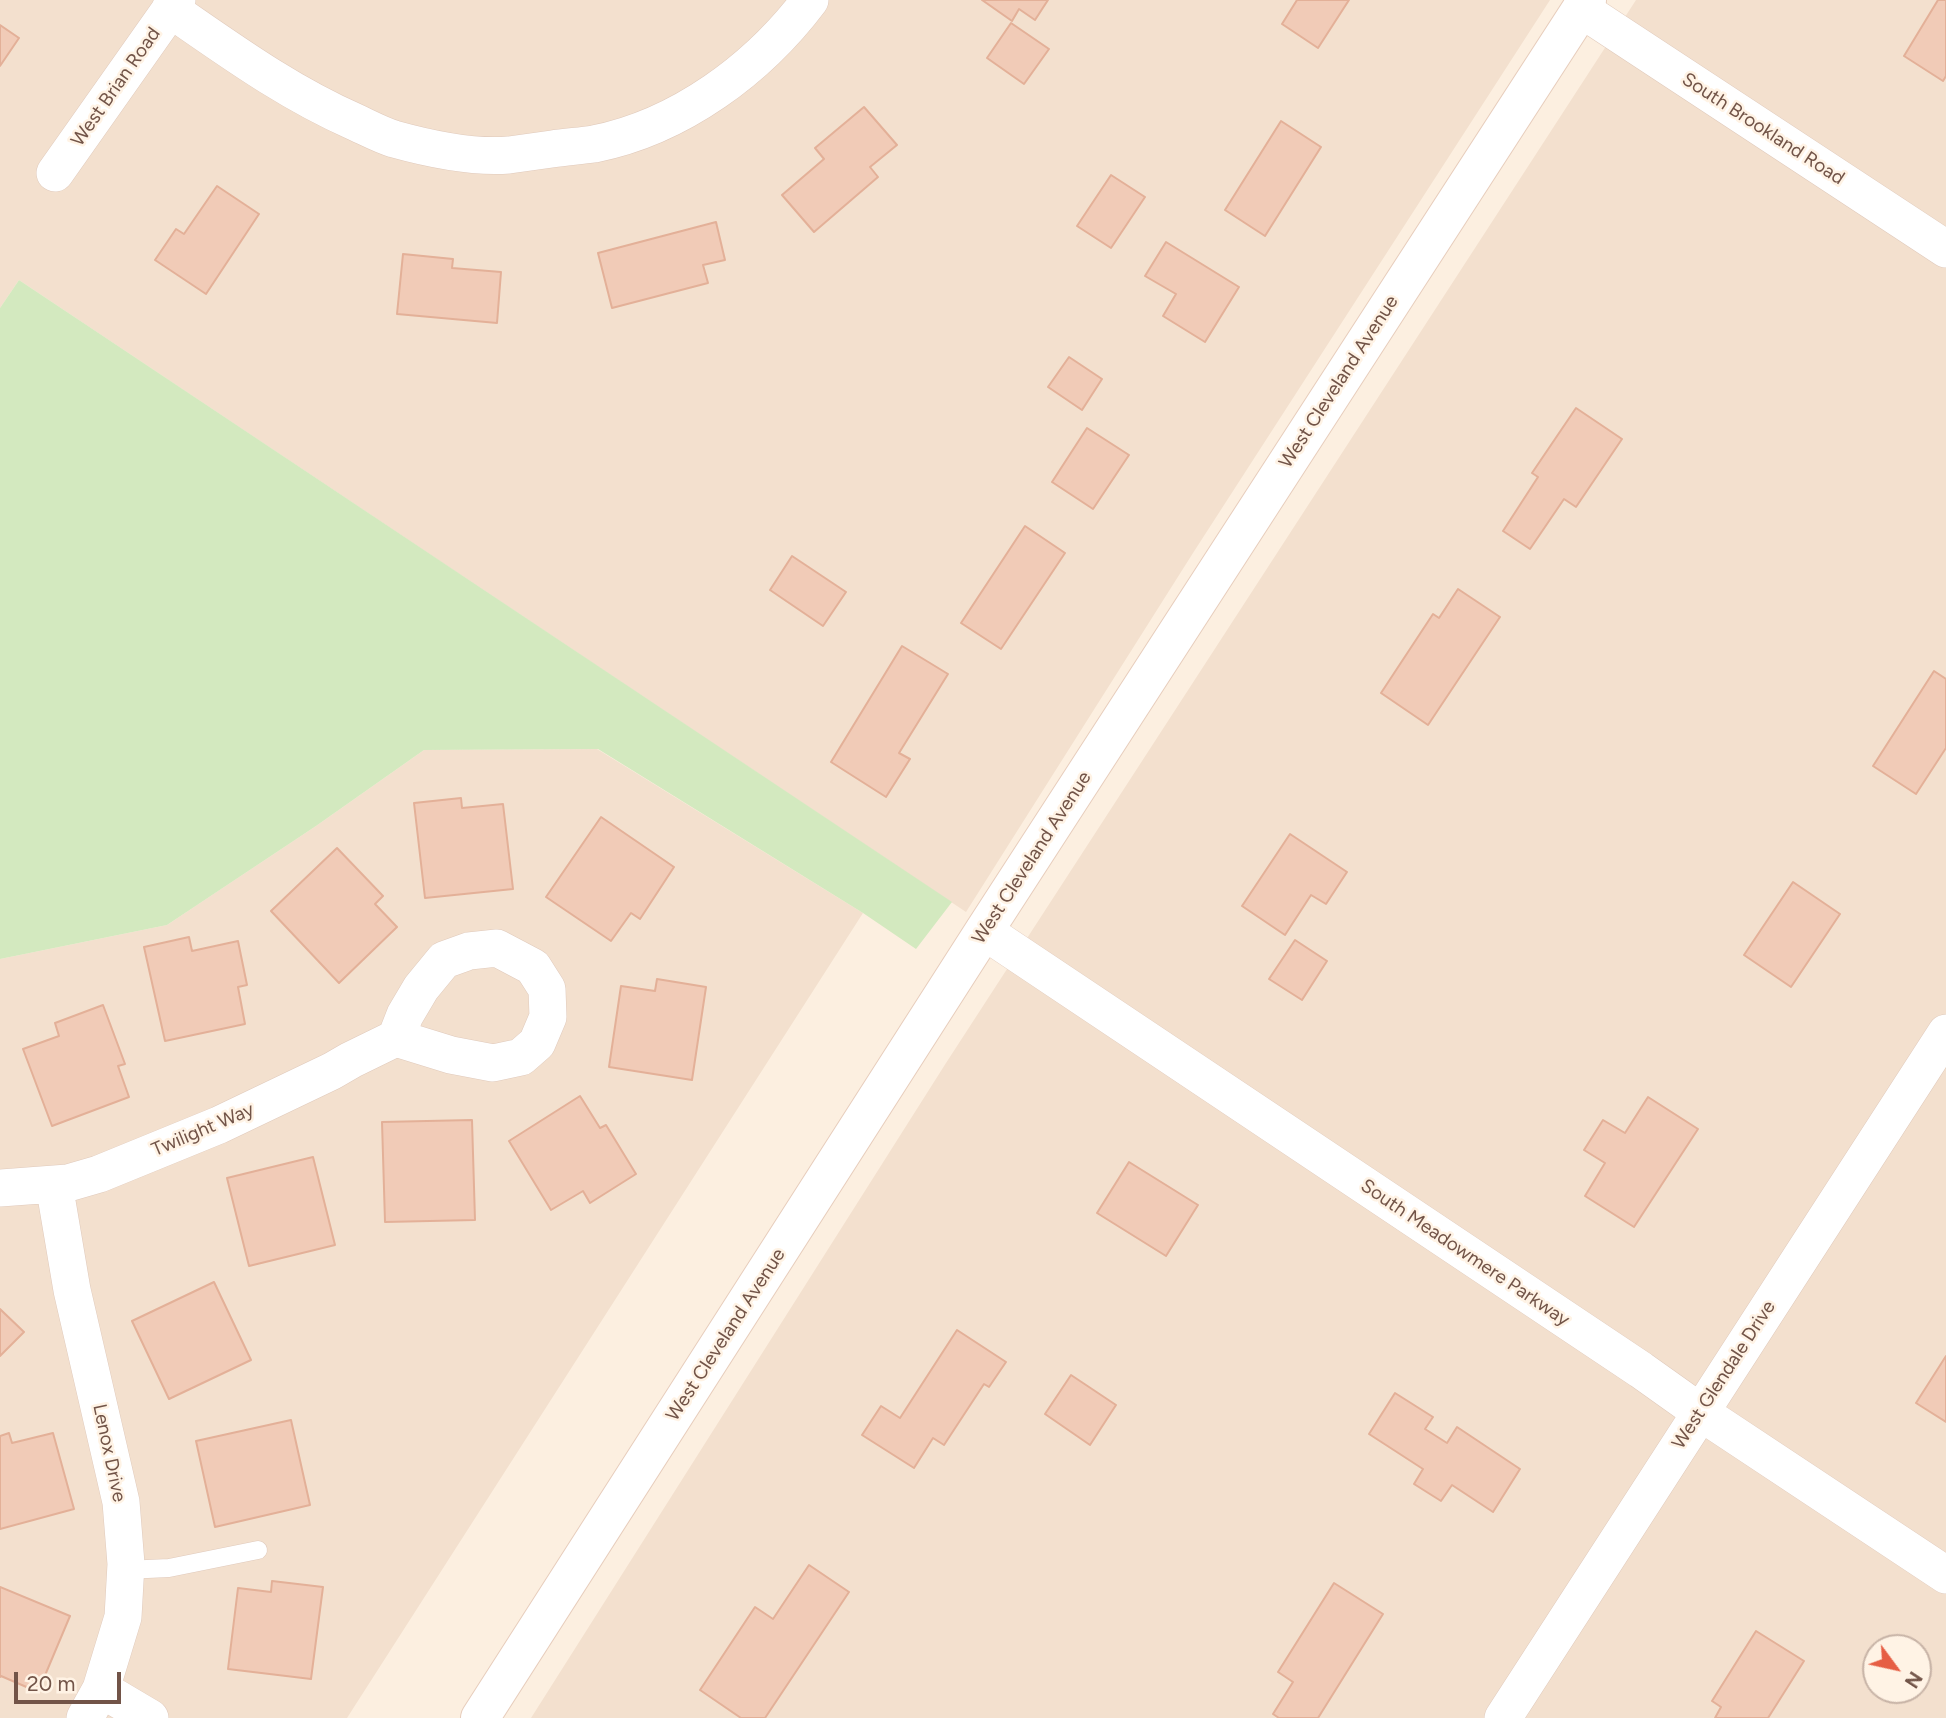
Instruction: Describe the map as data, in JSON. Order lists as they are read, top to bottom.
{
  "streets": {
    "main road": ["West Cleveland Avenue"],
    "street": [
      "West Brian Road",
      "South Brookland Road",
      "Twilight Way",
      "South Meadowmere Parkway",
      "West Glendale Drive",
      "Lenox Drive"
    ]
  },
  "crossings": [
    ["South Brookland Road", "West Cleveland Avenue"],
    ["West Cleveland Avenue", "South Meadowmere Parkway"],
    ["Twilight Way", "Lenox Drive"],
    ["South Meadowmere Parkway", "West Glendale Drive"]
  ],
  "scale_bar": "20 m",
  "north": "bottom right"
}
